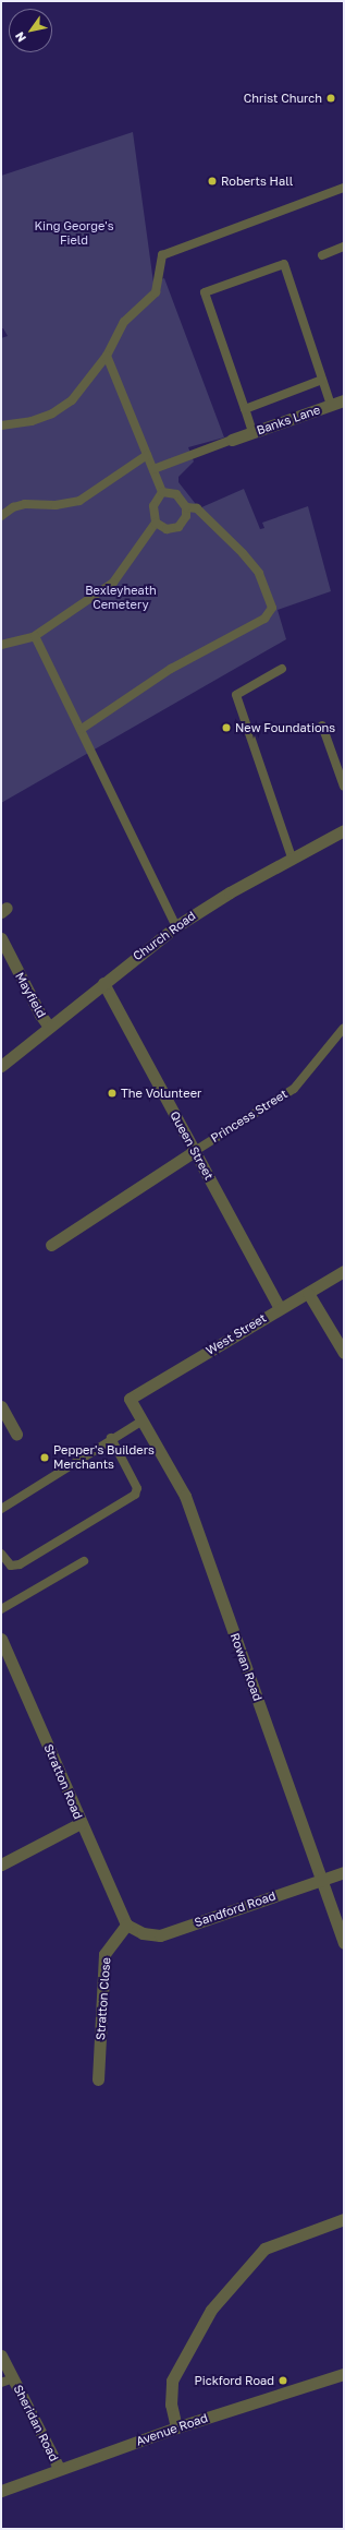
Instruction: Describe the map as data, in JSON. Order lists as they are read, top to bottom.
{
  "streets": {
    "street": [
      "Banks Lane",
      "Church Road",
      "Mayfield",
      "Princess Street",
      "Queen Street",
      "West Street",
      "Rowan Road",
      "Stratton Road",
      "Sandford Road",
      "Stratton Close",
      "Sheridan Road",
      "Avenue Road"
    ]
  },
  "crossings": [
    ["Church Road", "Mayfield"],
    ["Church Road", "Queen Street"],
    ["Princess Street", "Queen Street"],
    ["Queen Street", "West Street"],
    ["West Street", "Rowan Road"],
    ["Rowan Road", "Sandford Road"],
    ["Stratton Road", "Sandford Road"],
    ["Stratton Road", "Stratton Close"],
    ["Sandford Road", "Stratton Close"],
    ["Sheridan Road", "Avenue Road"]
  ],
  "parks": ["King George's Field", "Bexleyheath Cemetery"],
  "places": [
    "Christ Church",
    "Roberts Hall",
    "New Foundations",
    "The Volunteer",
    "Pepper's Builders Merchants",
    "Pickford Road"
  ],
  "north": "bottom left"
}
